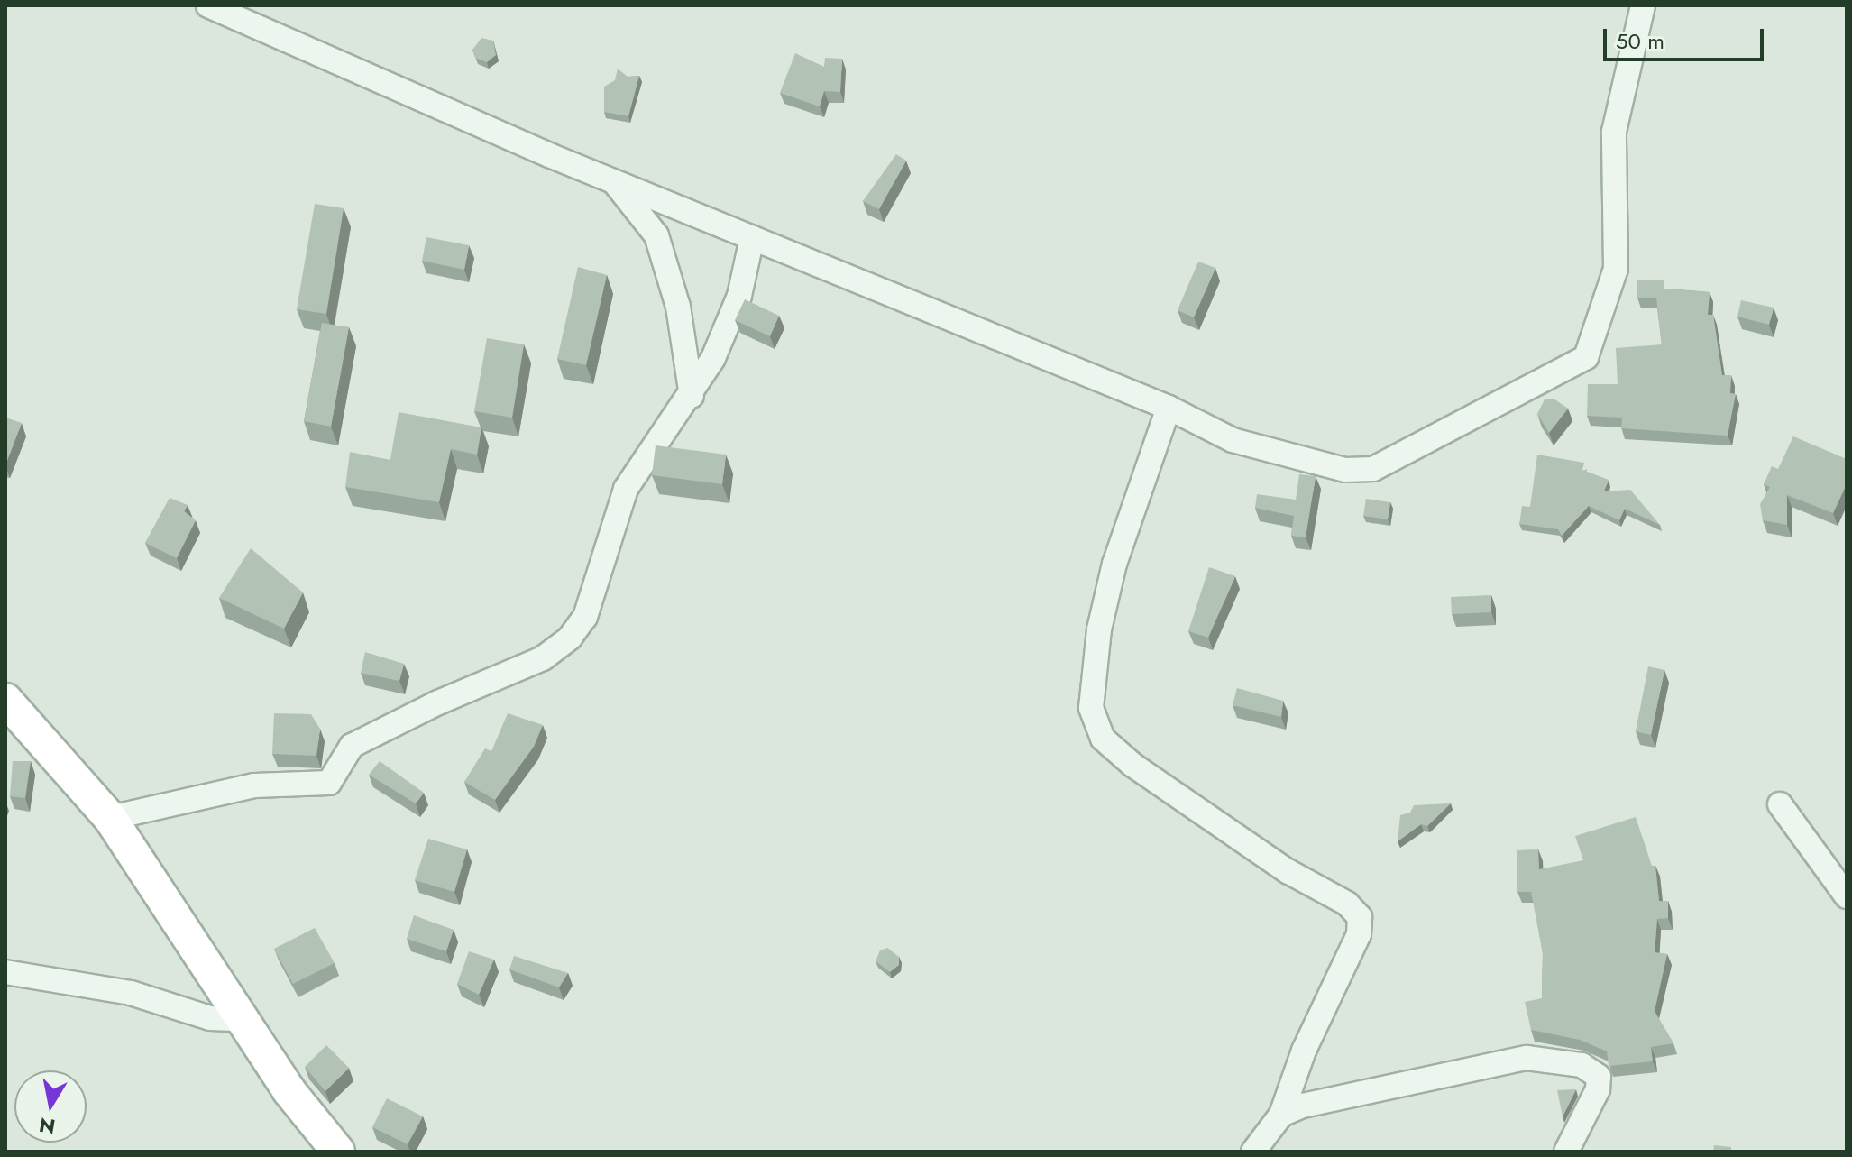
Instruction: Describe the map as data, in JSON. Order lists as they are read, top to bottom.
{
  "scale_bar": "50 m",
  "north": "bottom"
}
